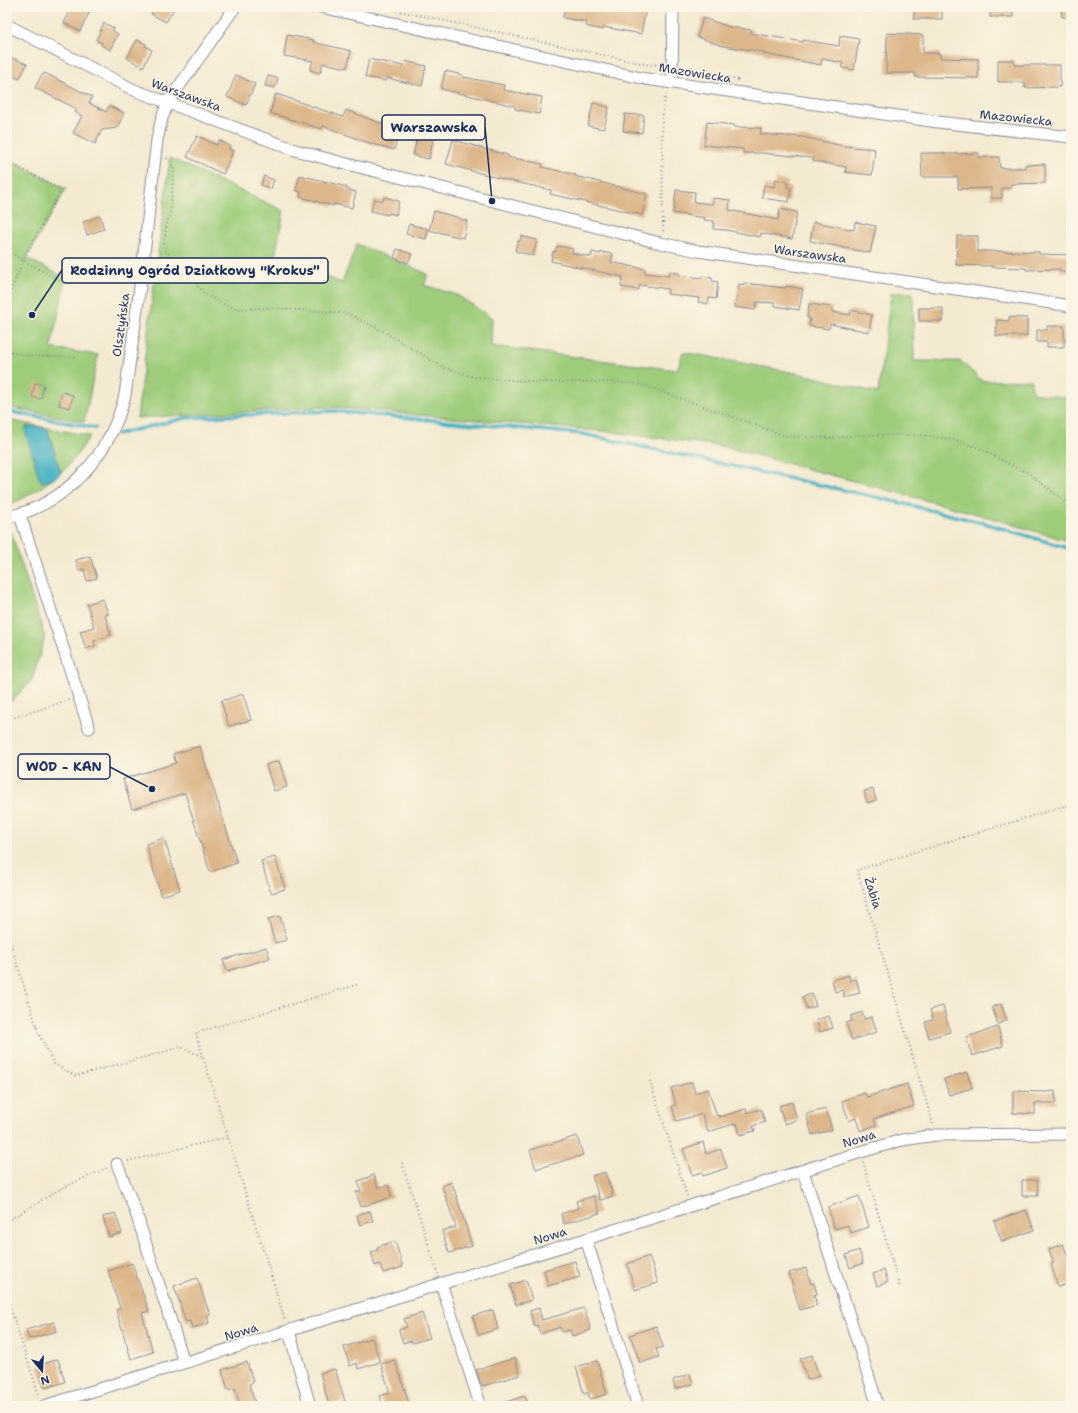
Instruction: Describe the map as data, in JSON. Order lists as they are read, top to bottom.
{
  "streets": {
    "street": [
      "Mazowiecka",
      "Warszawska",
      "Olsztyńska",
      "Nowa"
    ],
    "path": ["Żabia"]
  },
  "crossings": [
    ["Warszawska", "Olsztyńska"],
    ["Żabia", "Nowa"]
  ],
  "places": ["Warszawska", "Rodzinny Ogród Działkowy \"Krokus\"", "WOD - KAN"],
  "north": "bottom"
}
